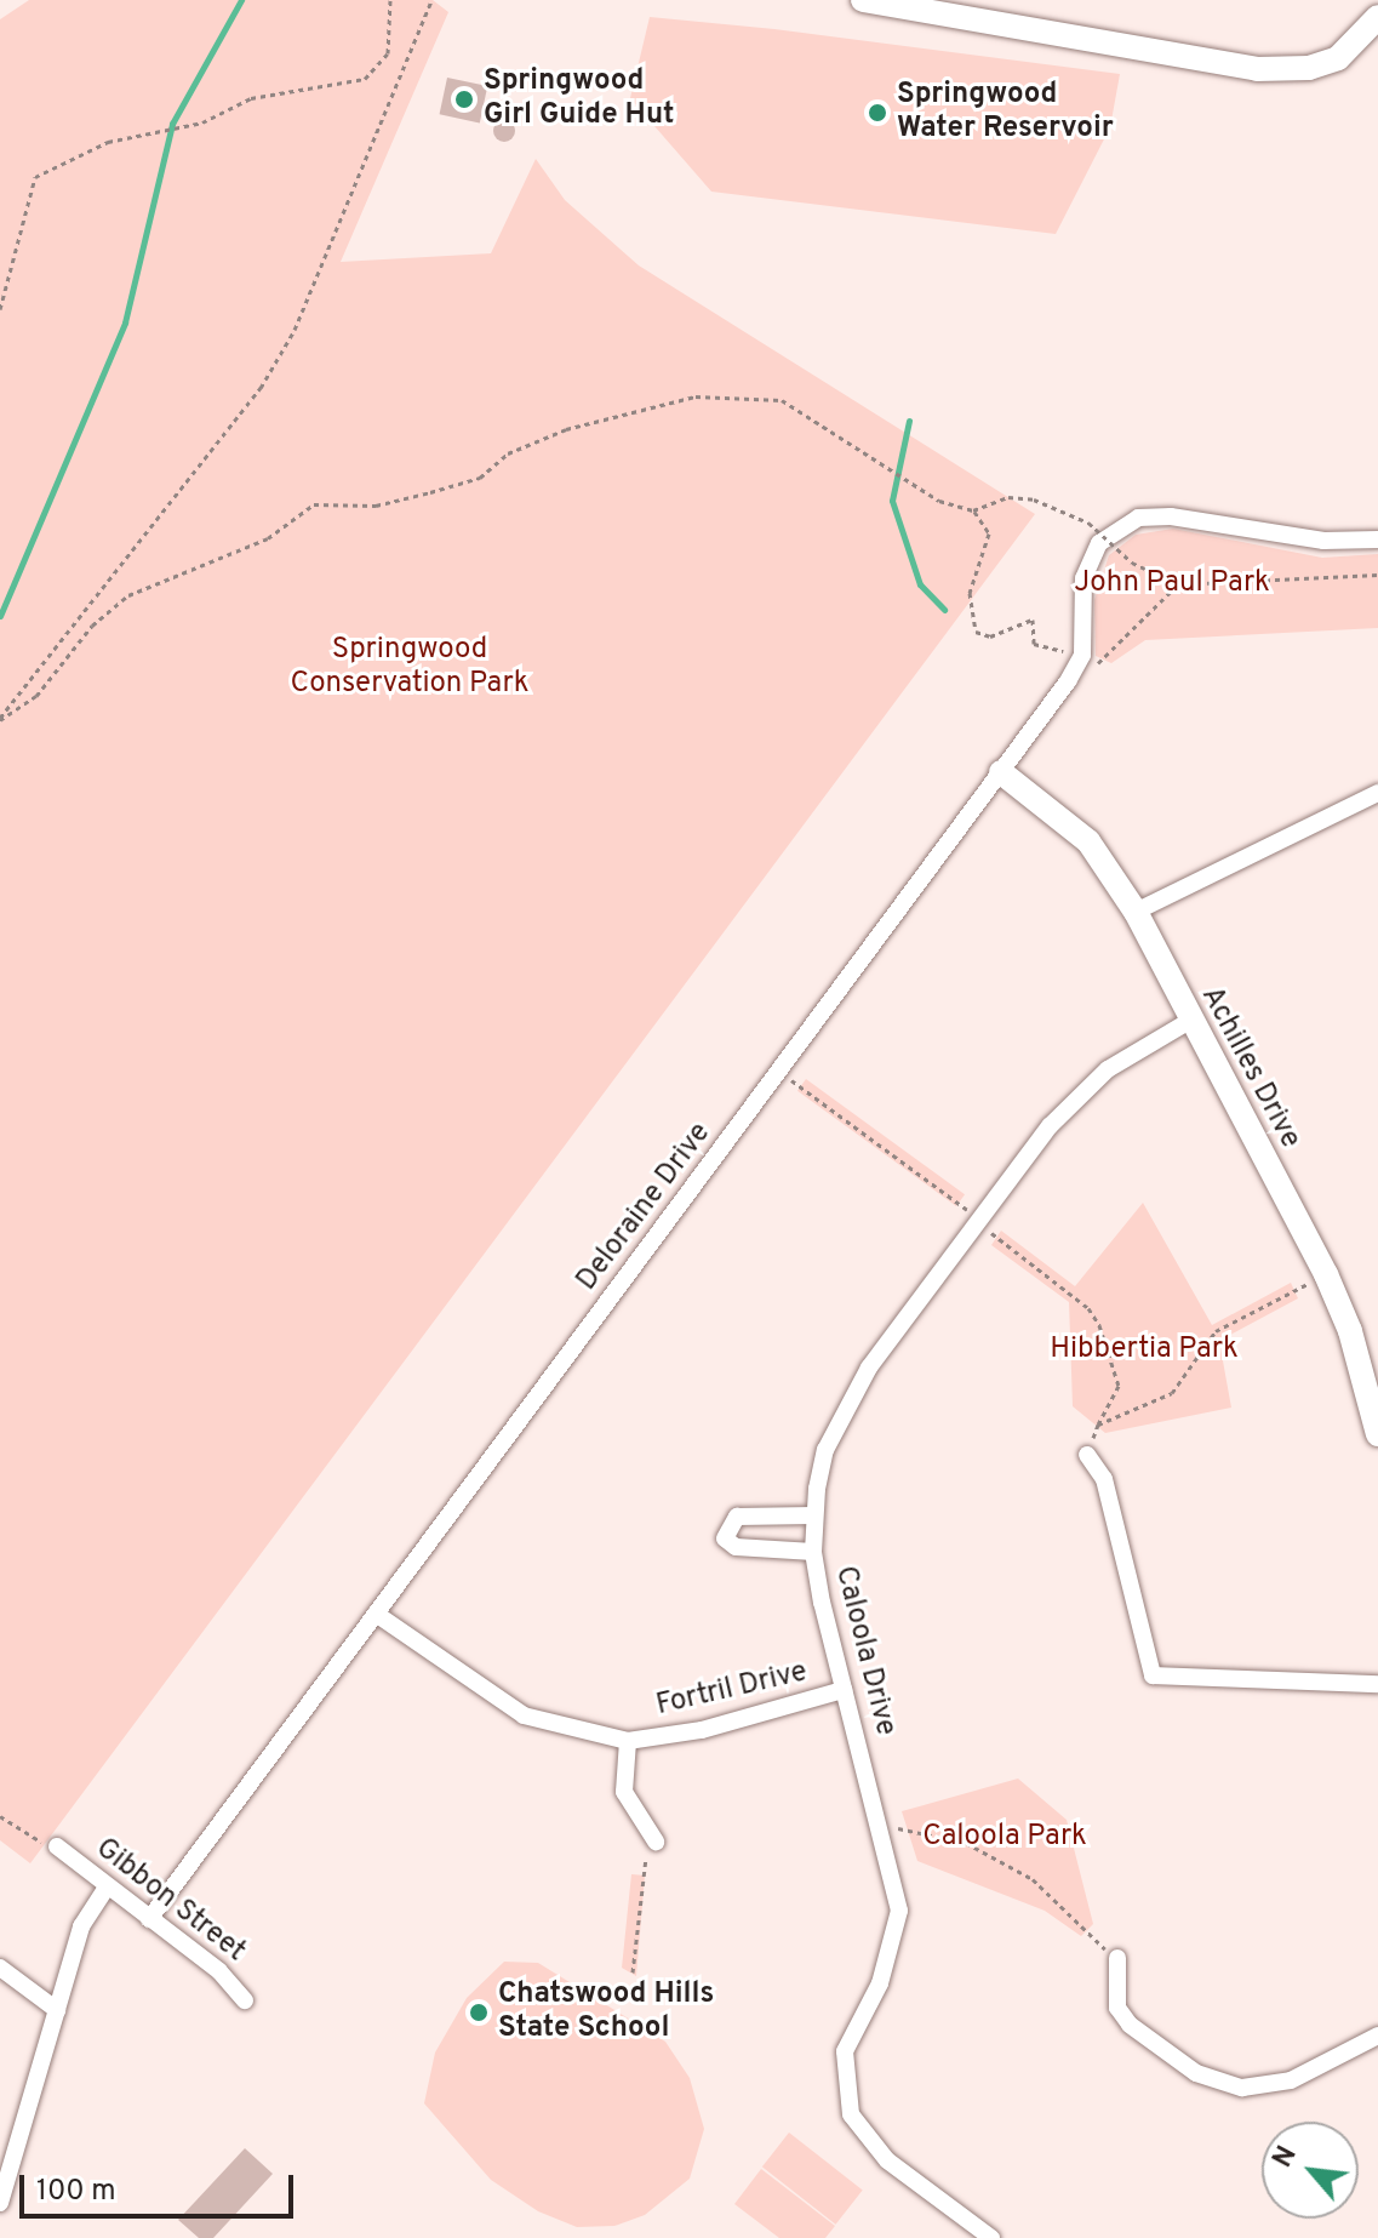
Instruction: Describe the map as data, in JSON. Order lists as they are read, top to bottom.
{
  "streets": {
    "street": [
      "Achilles Drive",
      "Deloraine Drive",
      "Caloola Drive",
      "Fortril Drive",
      "Gibbon Street"
    ]
  },
  "crossings": [
    ["Achilles Drive", "Deloraine Drive"],
    ["Achilles Drive", "Caloola Drive"],
    ["Deloraine Drive", "Fortril Drive"],
    ["Deloraine Drive", "Gibbon Street"],
    ["Caloola Drive", "Fortril Drive"]
  ],
  "parks": [
    "John Paul Park",
    "Springwood Conservation Park",
    "Hibbertia Park",
    "Caloola Park"
  ],
  "places": ["Springwood Girl Guide Hut", "Springwood Water Reservoir", "Chatswood Hills State School"],
  "scale_bar": "100 m",
  "north": "top left"
}
